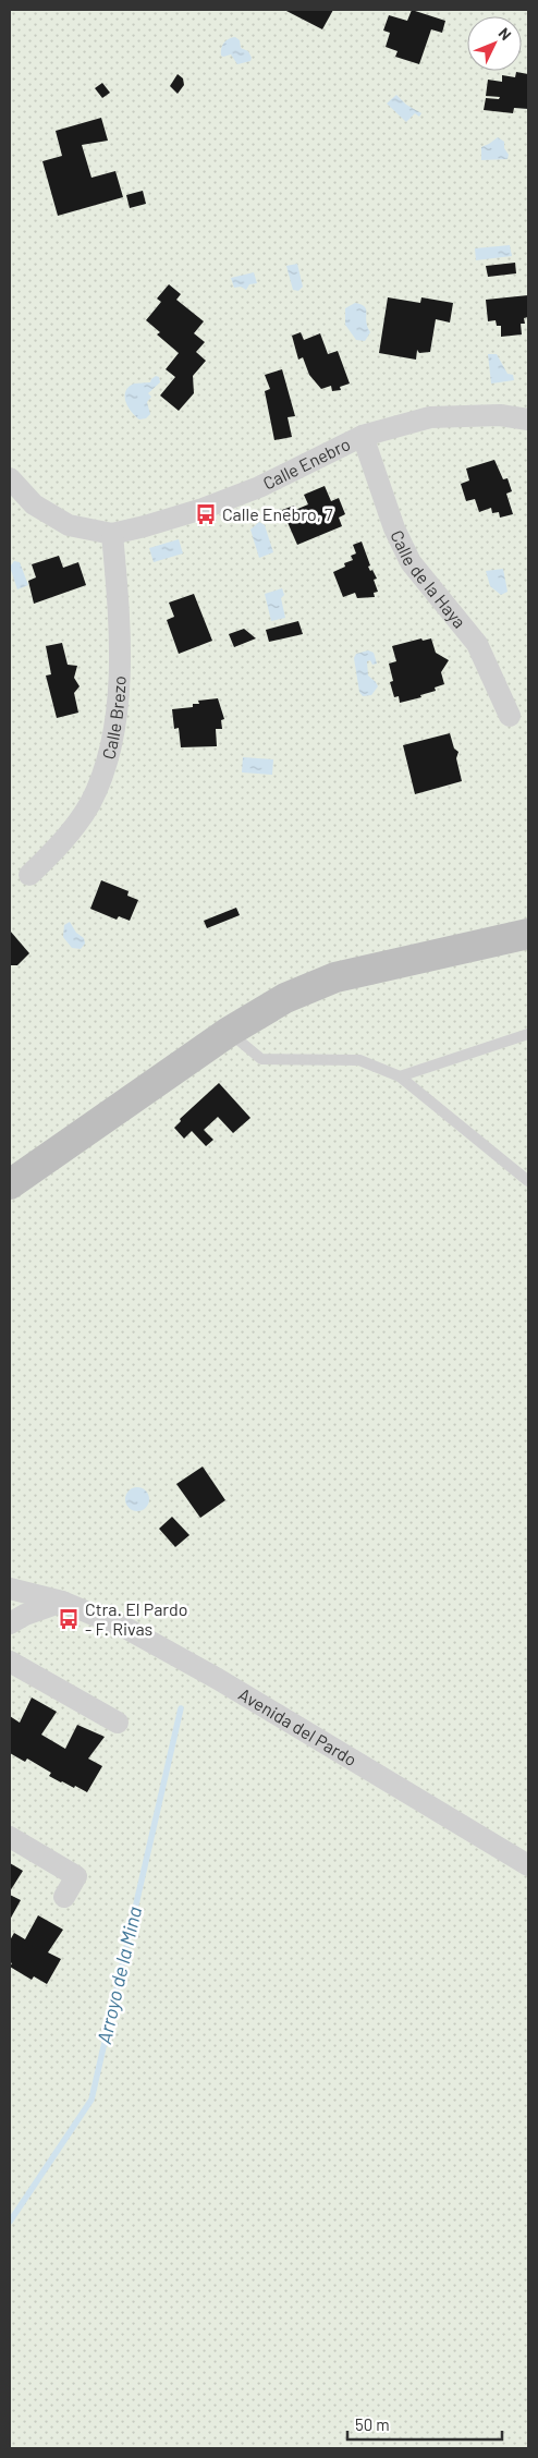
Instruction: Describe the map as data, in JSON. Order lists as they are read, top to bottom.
{
  "streets": {
    "street": [
      "Calle Enebro",
      "Calle de la Haya",
      "Calle Brezo",
      "Avenida del Pardo"
    ]
  },
  "crossings": [
    ["Calle Enebro", "Calle de la Haya"],
    ["Calle Enebro", "Calle Brezo"]
  ],
  "water": ["Arroyo de la Mina"],
  "places": {
    "bus stop": ["Calle Enebro, 7", "Ctra. El Pardo - F. Rivas"]
  },
  "scale_bar": "50 m",
  "north": "top right"
}
